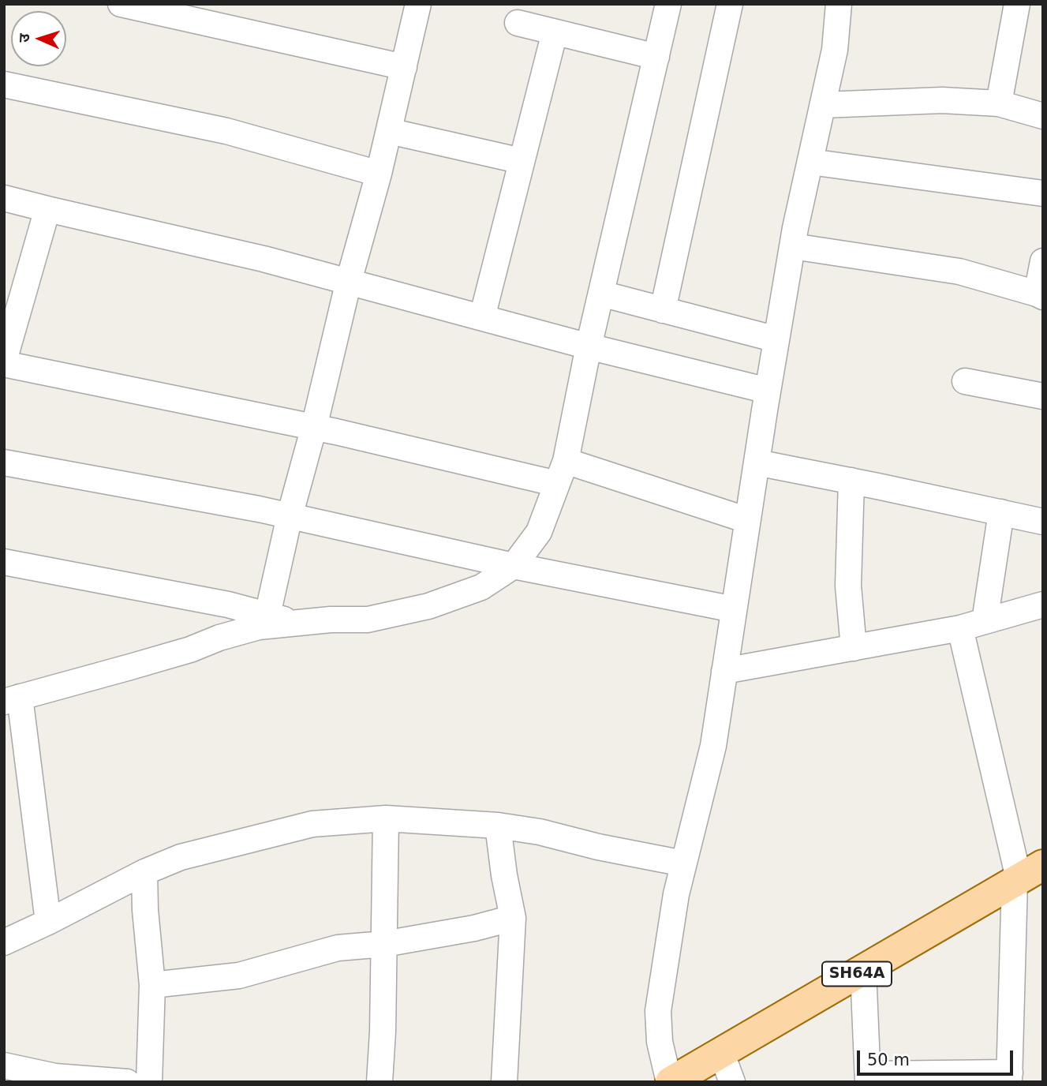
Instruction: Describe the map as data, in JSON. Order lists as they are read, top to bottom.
{
  "streets": {
    "main road": ["SH64A"]
  },
  "scale_bar": "50 m",
  "north": "left"
}
